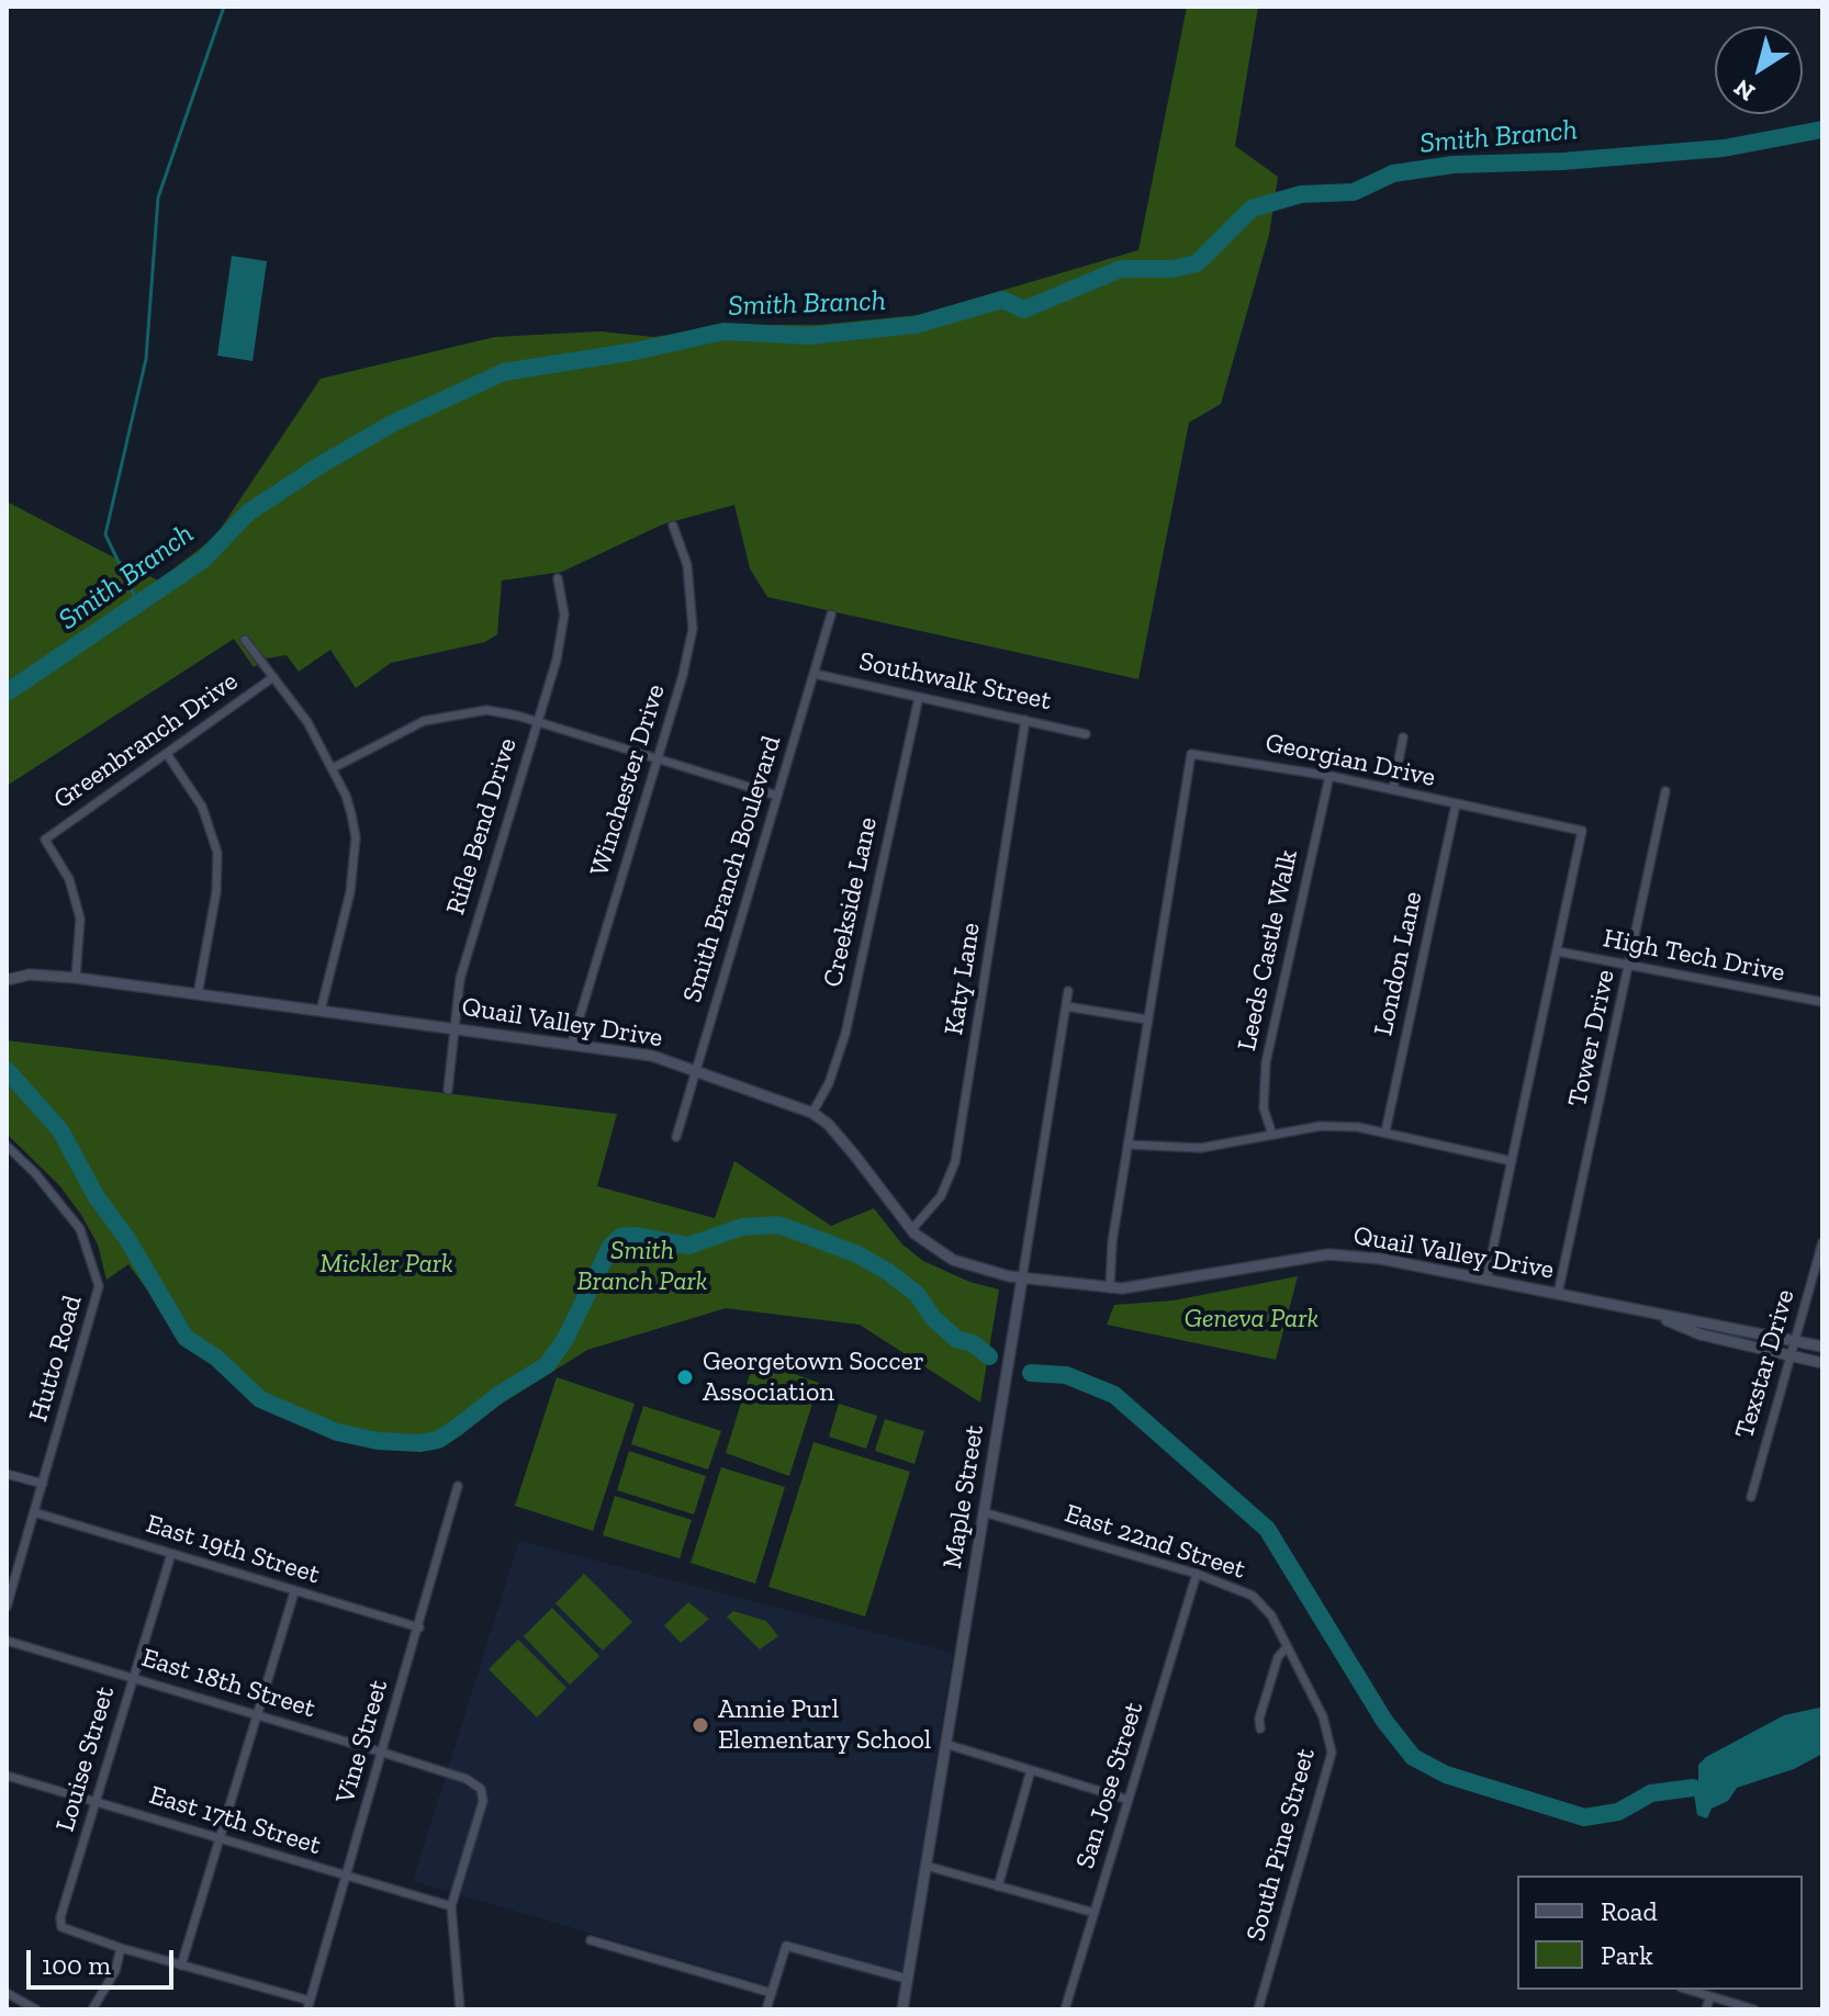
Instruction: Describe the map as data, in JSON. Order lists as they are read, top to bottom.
{
  "streets": {
    "street": [
      "Southwalk Street",
      "Greenbranch Drive",
      "Georgian Drive",
      "Winchester Drive",
      "Rifle Bend Drive",
      "Smith Branch Boulevard",
      "Creekside Lane",
      "Leeds Castle Walk",
      "High Tech Drive",
      "London Lane",
      "Katy Lane",
      "Quail Valley Drive",
      "Tower Drive",
      "Hutto Road",
      "Texstar Drive",
      "Maple Street",
      "East 22nd Street",
      "East 19th Street",
      "East 18th Street",
      "Vine Street",
      "Louise Street",
      "San Jose Street",
      "East 17th Street",
      "South Pine Street"
    ]
  },
  "crossings": [
    ["Southwalk Street", "Smith Branch Boulevard"],
    ["Southwalk Street", "Creekside Lane"],
    ["Southwalk Street", "Katy Lane"],
    ["Greenbranch Drive", "Quail Valley Drive"],
    ["Georgian Drive", "Leeds Castle Walk"],
    ["Georgian Drive", "High Tech Drive"],
    ["Georgian Drive", "London Lane"],
    ["Georgian Drive", "Quail Valley Drive"],
    ["Winchester Drive", "Quail Valley Drive"],
    ["Rifle Bend Drive", "Quail Valley Drive"],
    ["Smith Branch Boulevard", "Quail Valley Drive"],
    ["Creekside Lane", "Quail Valley Drive"],
    ["High Tech Drive", "Tower Drive"],
    ["Katy Lane", "Quail Valley Drive"],
    ["Quail Valley Drive", "Tower Drive"],
    ["Quail Valley Drive", "Texstar Drive"],
    ["Quail Valley Drive", "Maple Street"],
    ["Hutto Road", "East 19th Street"],
    ["Maple Street", "East 22nd Street"],
    ["East 22nd Street", "San Jose Street"],
    ["East 22nd Street", "South Pine Street"],
    ["East 19th Street", "Vine Street"],
    ["East 19th Street", "Louise Street"],
    ["East 18th Street", "Vine Street"],
    ["East 18th Street", "Louise Street"],
    ["East 18th Street", "East 17th Street"],
    ["Vine Street", "East 17th Street"],
    ["Louise Street", "East 17th Street"]
  ],
  "water": ["Smith Branch"],
  "parks": ["Smith Branch Park", "Mickler Park", "Geneva Park"],
  "places": ["Georgetown Soccer Association", "Annie Purl Elementary School"],
  "legend": ["Road", "Park"],
  "scale_bar": "100 m",
  "north": "bottom left"
}
